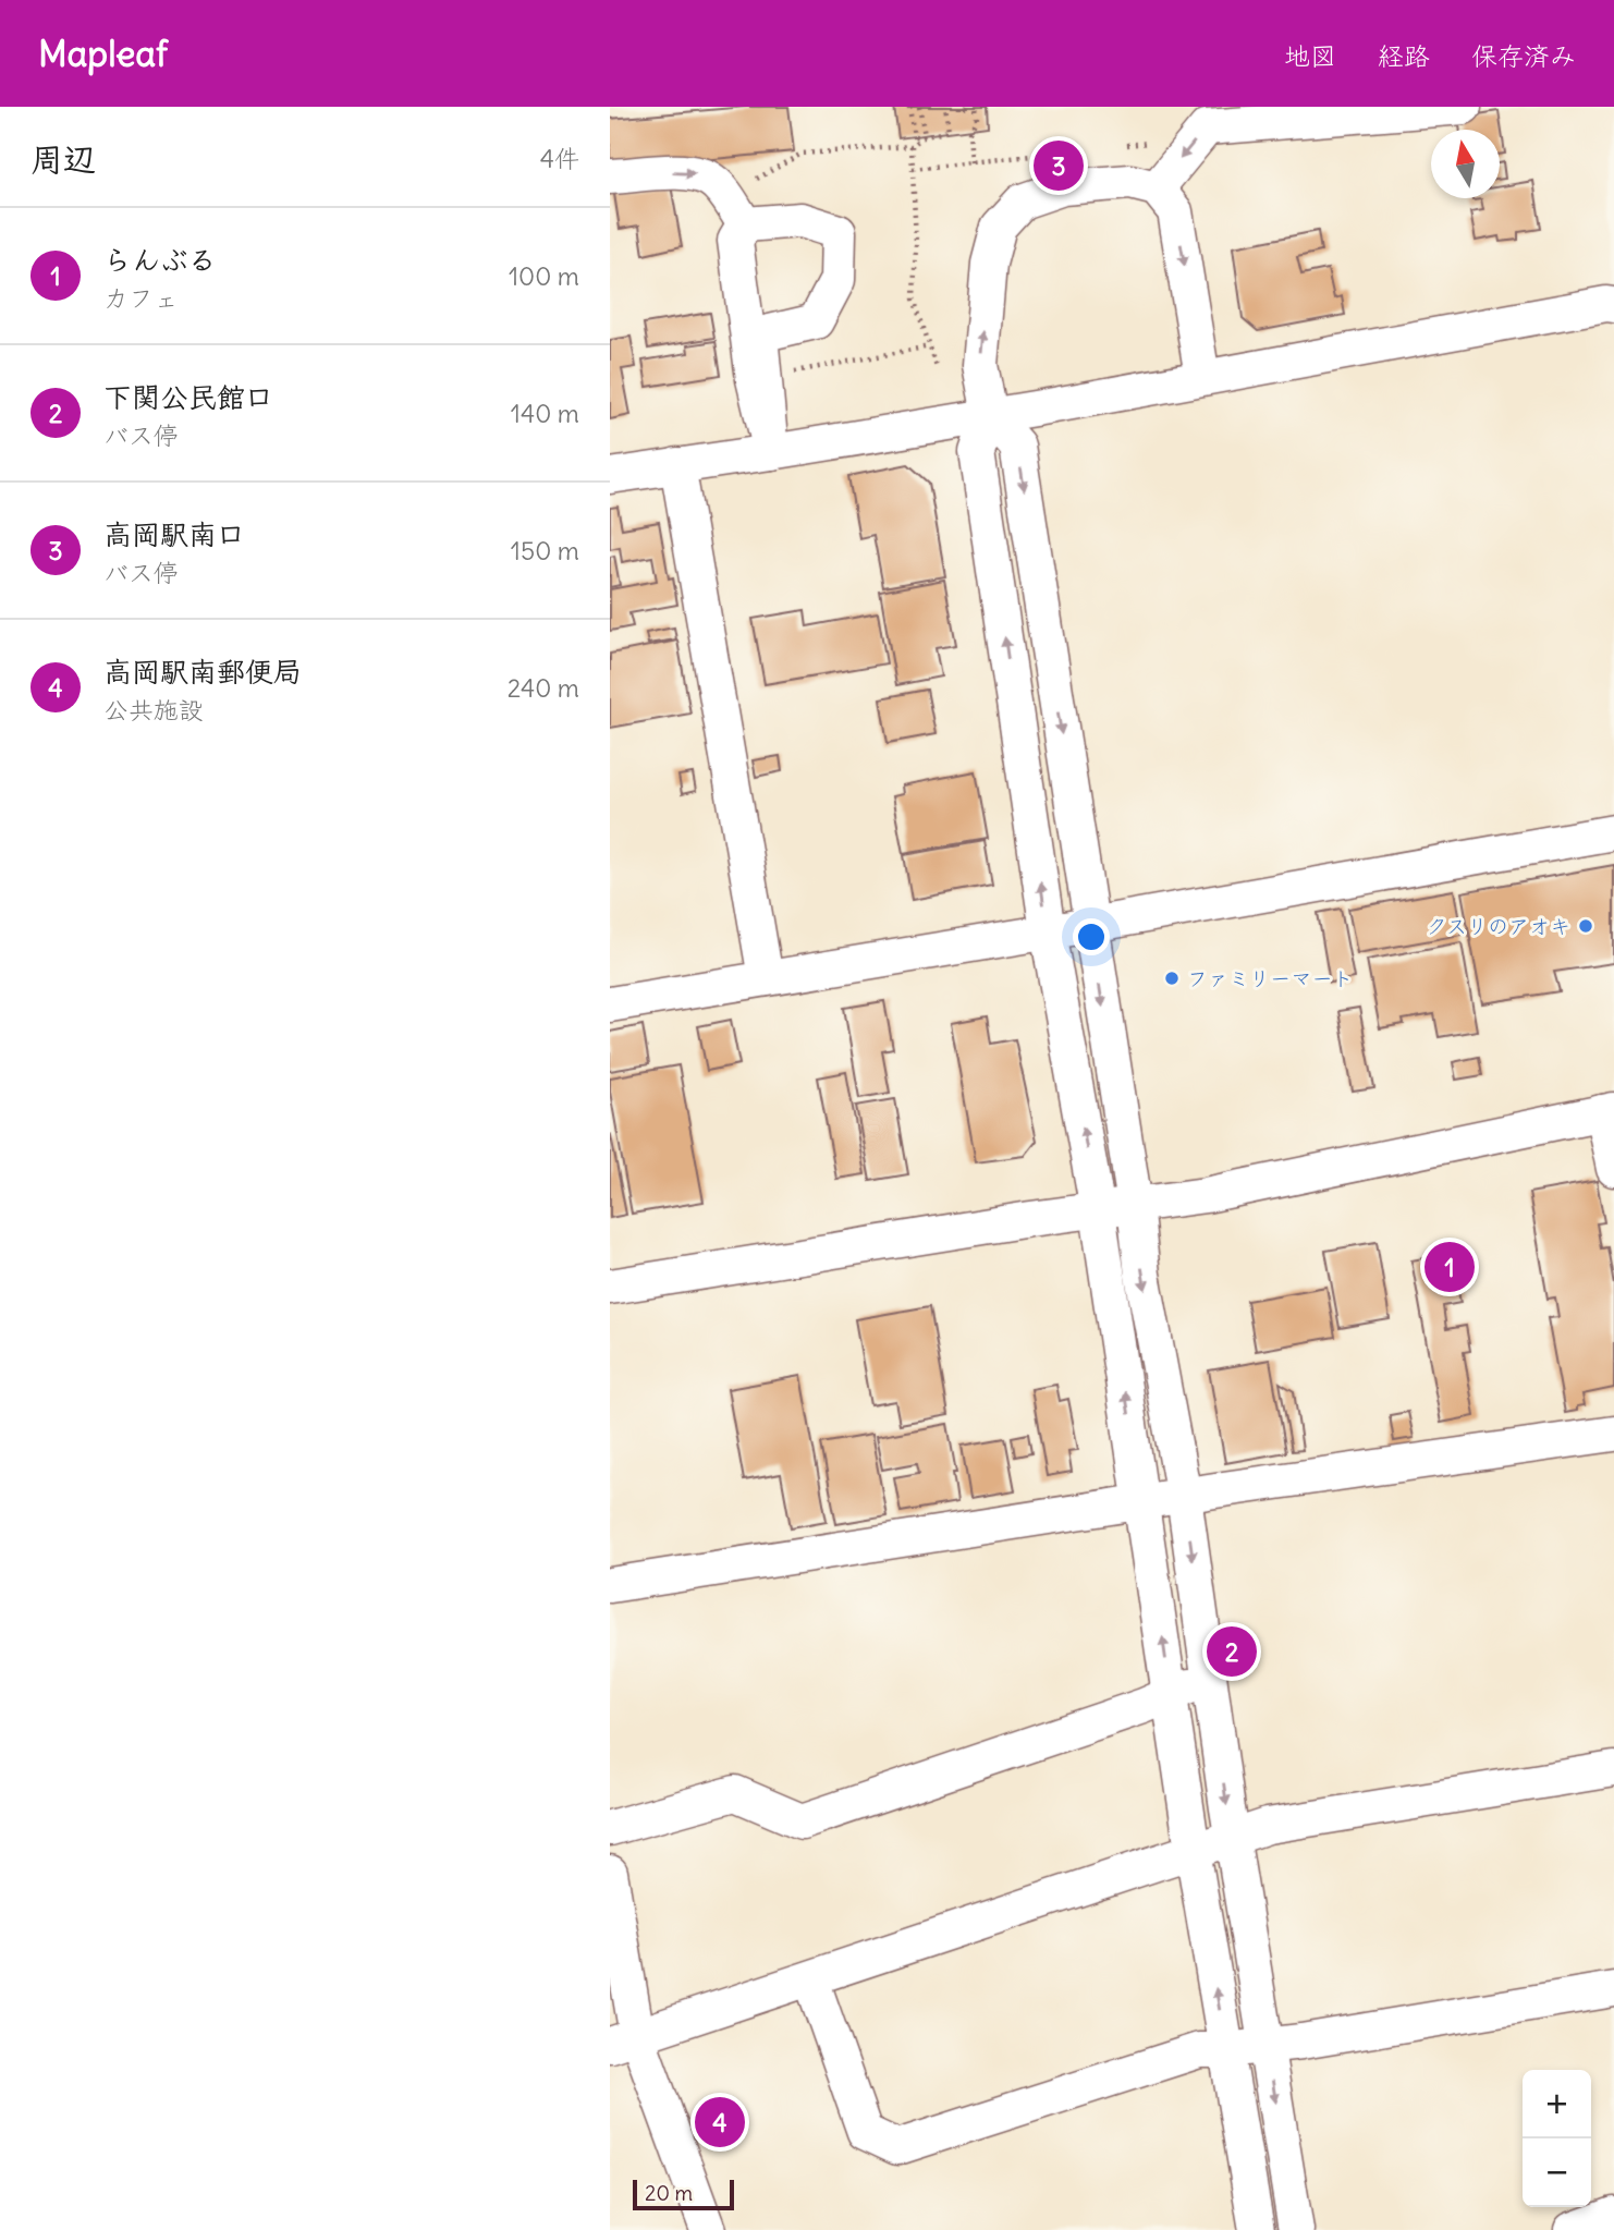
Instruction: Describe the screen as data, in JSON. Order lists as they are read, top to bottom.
{
  "places": ["クスリのアオキ", "ファミリーマート"],
  "scale_bar": "20 m",
  "north": "top",
  "page": {
    "header": "Mapleaf",
    "nav": ["地図", "経路", "保存済み"],
    "heading": ["周辺", "4件"],
    "pins": [
      "3",
      "1",
      "2",
      "4"
    ],
    "list": [
      {
        "mark": "1",
        "name": "らんぶる",
        "note": "カフェ",
        "value": "100 m"
      },
      {
        "mark": "2",
        "name": "下関公民館口",
        "note": "バス停",
        "value": "140 m"
      },
      {
        "mark": "3",
        "name": "高岡駅南口",
        "note": "バス停",
        "value": "150 m"
      },
      {
        "mark": "4",
        "name": "高岡駅南郵便局",
        "note": "公共施設",
        "value": "240 m"
      }
    ],
    "map_buttons": ["+", "−"],
    "scale": "20 m"
  }
}
